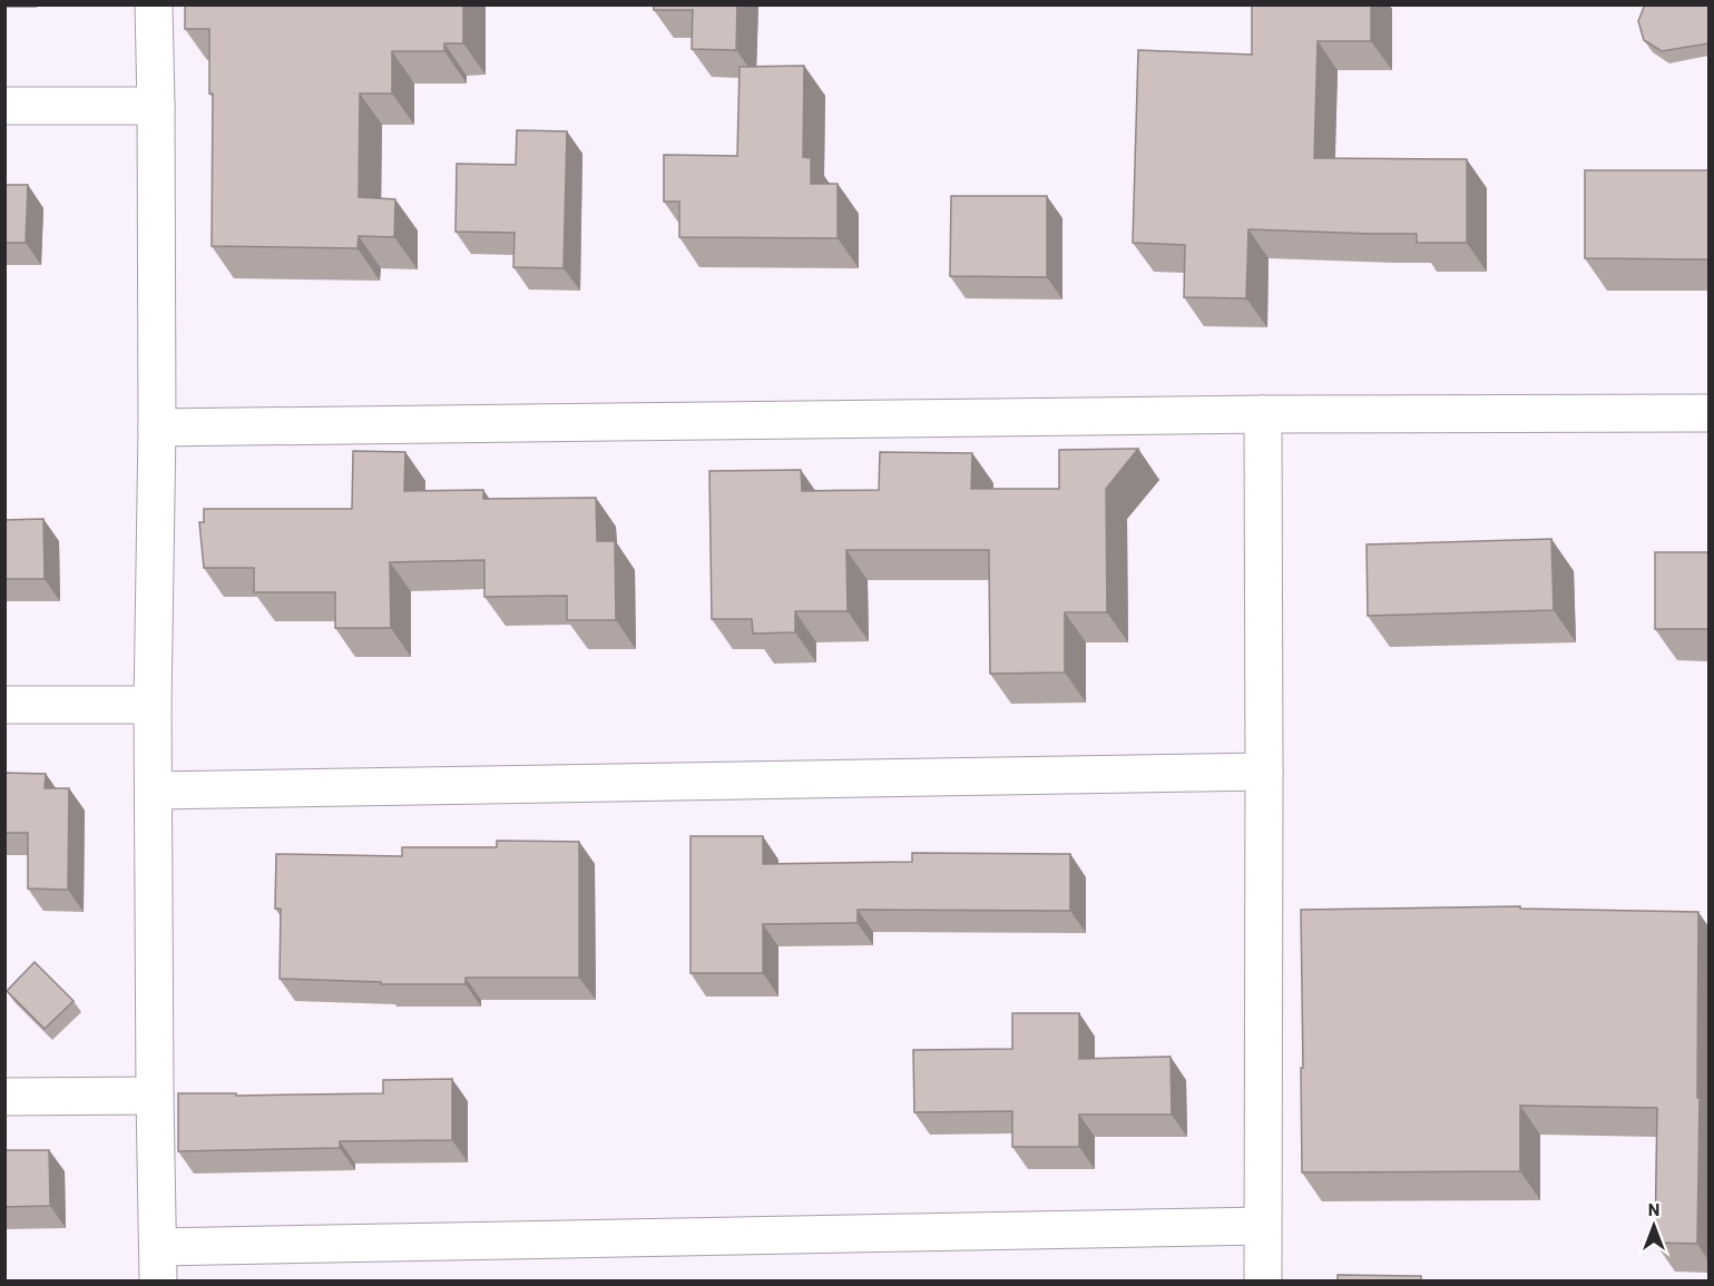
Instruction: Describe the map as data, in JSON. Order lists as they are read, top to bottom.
{
  "north": "top"
}
